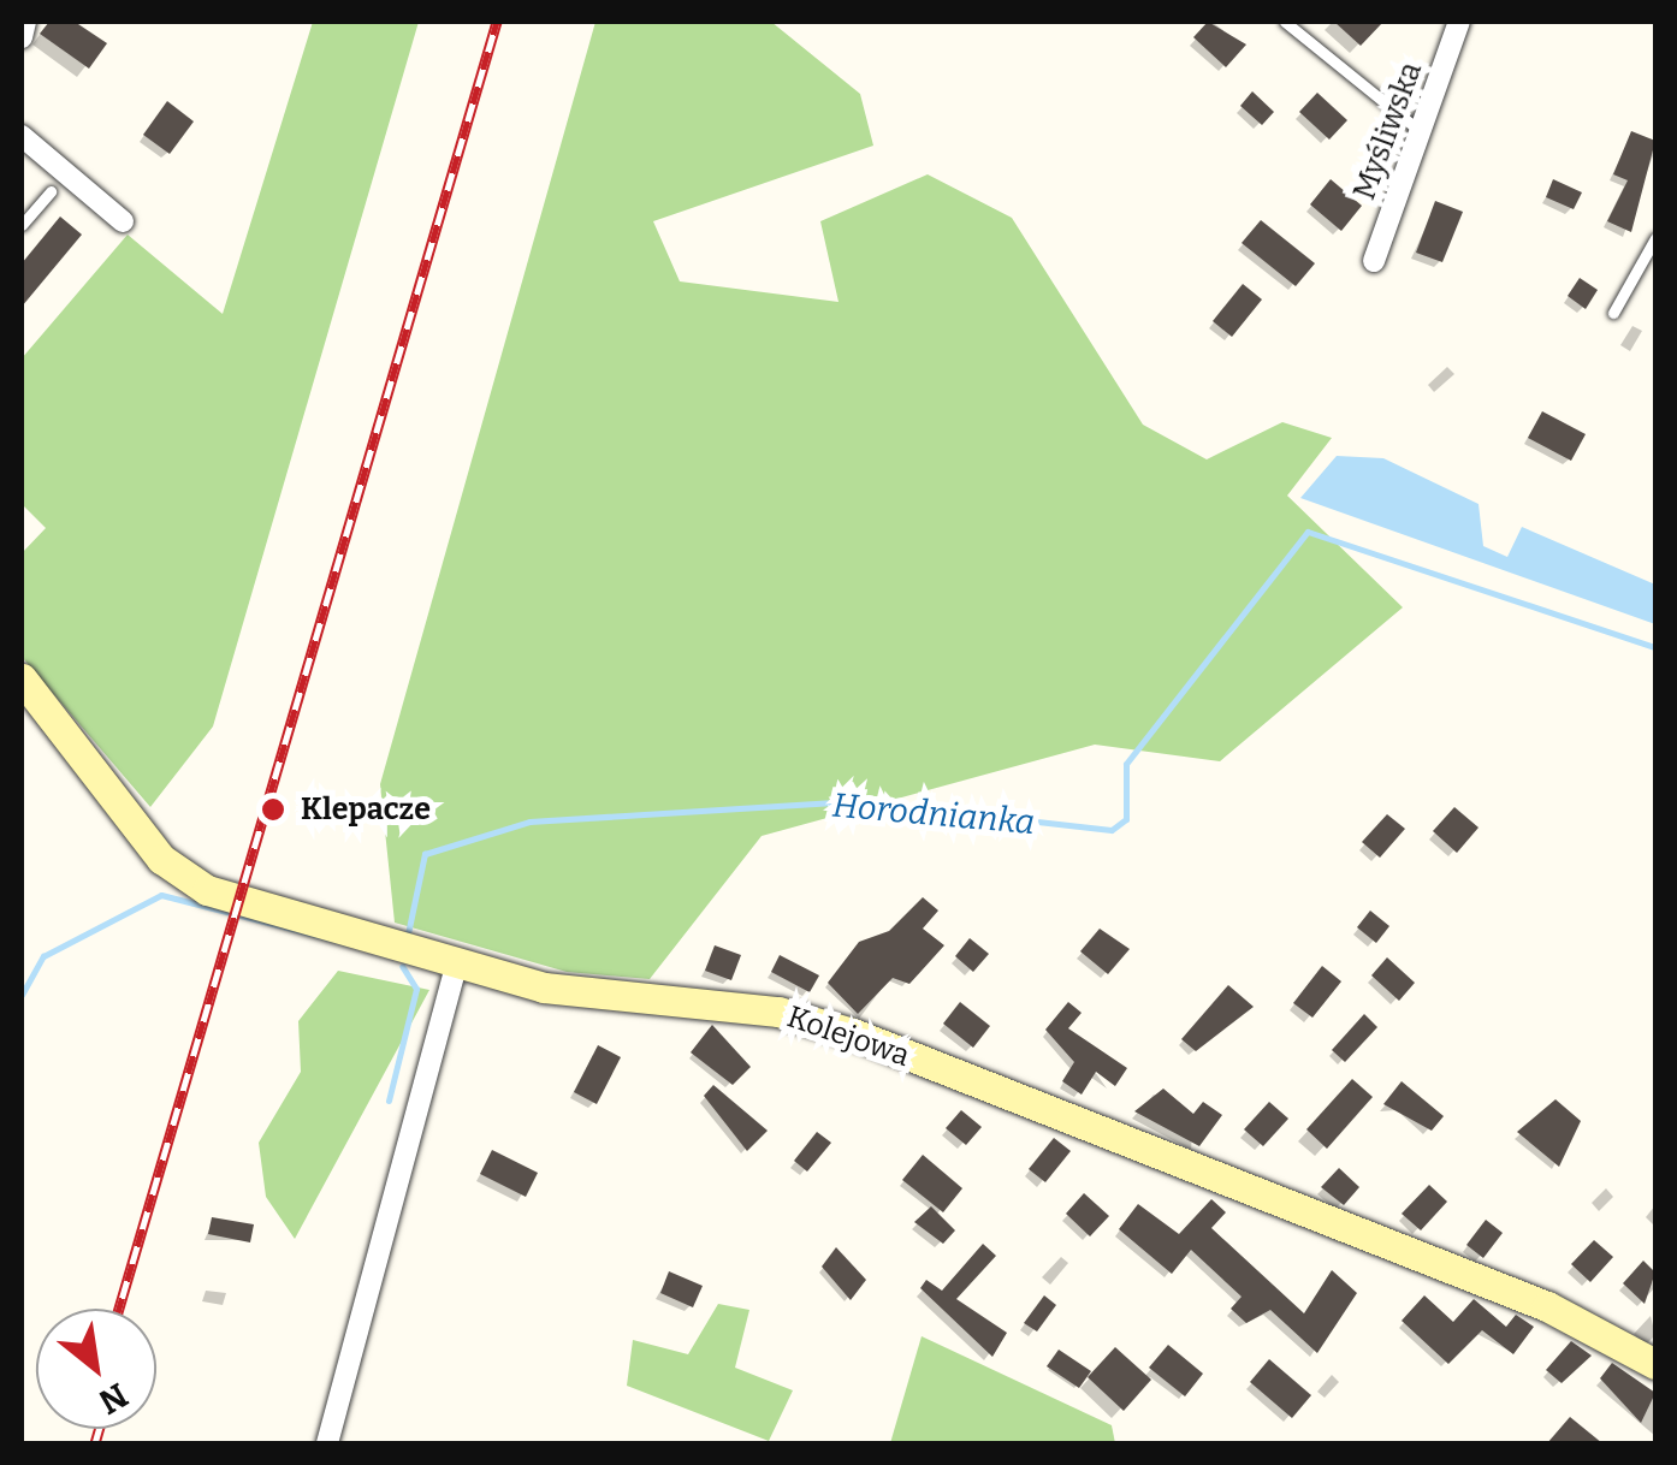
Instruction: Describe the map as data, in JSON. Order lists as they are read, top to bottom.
{
  "streets": {
    "street": ["Myśliwska", "Kolejowa"]
  },
  "water": ["Horodnianka"],
  "places": ["Klepacze"],
  "north": "bottom right"
}
